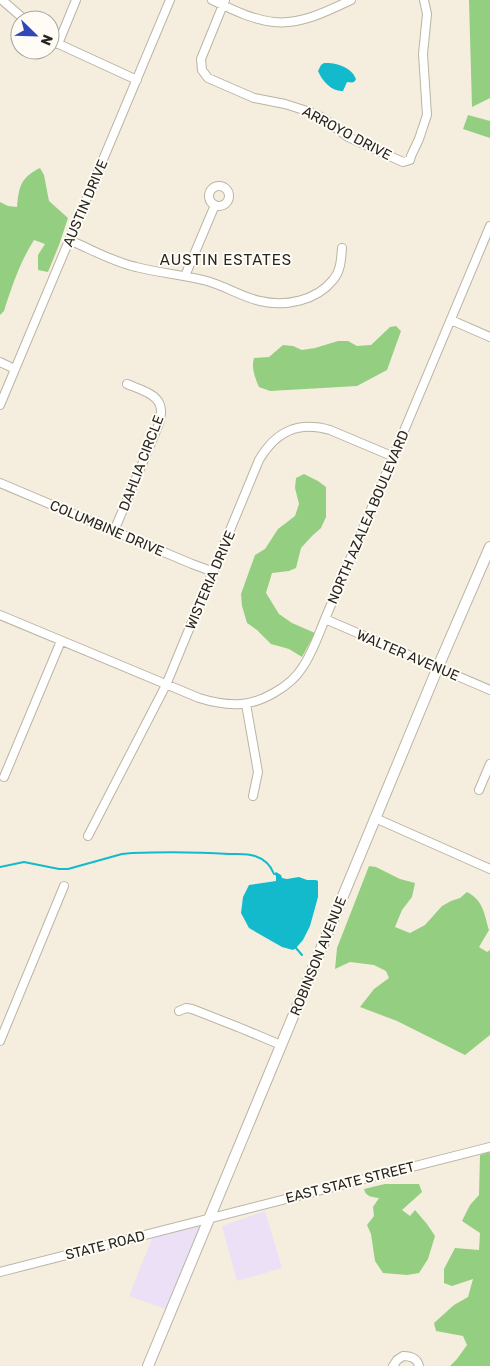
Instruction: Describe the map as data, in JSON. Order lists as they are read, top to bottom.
{
  "streets": {
    "main road": ["ROBINSON AVENUE"],
    "street": [
      "ARROYO DRIVE",
      "AUSTIN DRIVE",
      "DAHLIA CIRCLE",
      "NORTH AZALEA BOULEVARD",
      "COLUMBINE DRIVE",
      "WISTERIA DRIVE",
      "WALTER AVENUE",
      "EAST STATE STREET",
      "STATE ROAD"
    ]
  },
  "crossings": [
    ["DAHLIA CIRCLE", "COLUMBINE DRIVE"],
    ["NORTH AZALEA BOULEVARD", "WISTERIA DRIVE"],
    ["NORTH AZALEA BOULEVARD", "WALTER AVENUE"],
    ["COLUMBINE DRIVE", "WISTERIA DRIVE"],
    ["WALTER AVENUE", "ROBINSON AVENUE"],
    ["ROBINSON AVENUE", "EAST STATE STREET"],
    ["ROBINSON AVENUE", "STATE ROAD"],
    ["EAST STATE STREET", "STATE ROAD"]
  ],
  "districts": ["AUSTIN ESTATES"],
  "north": "bottom right"
}
